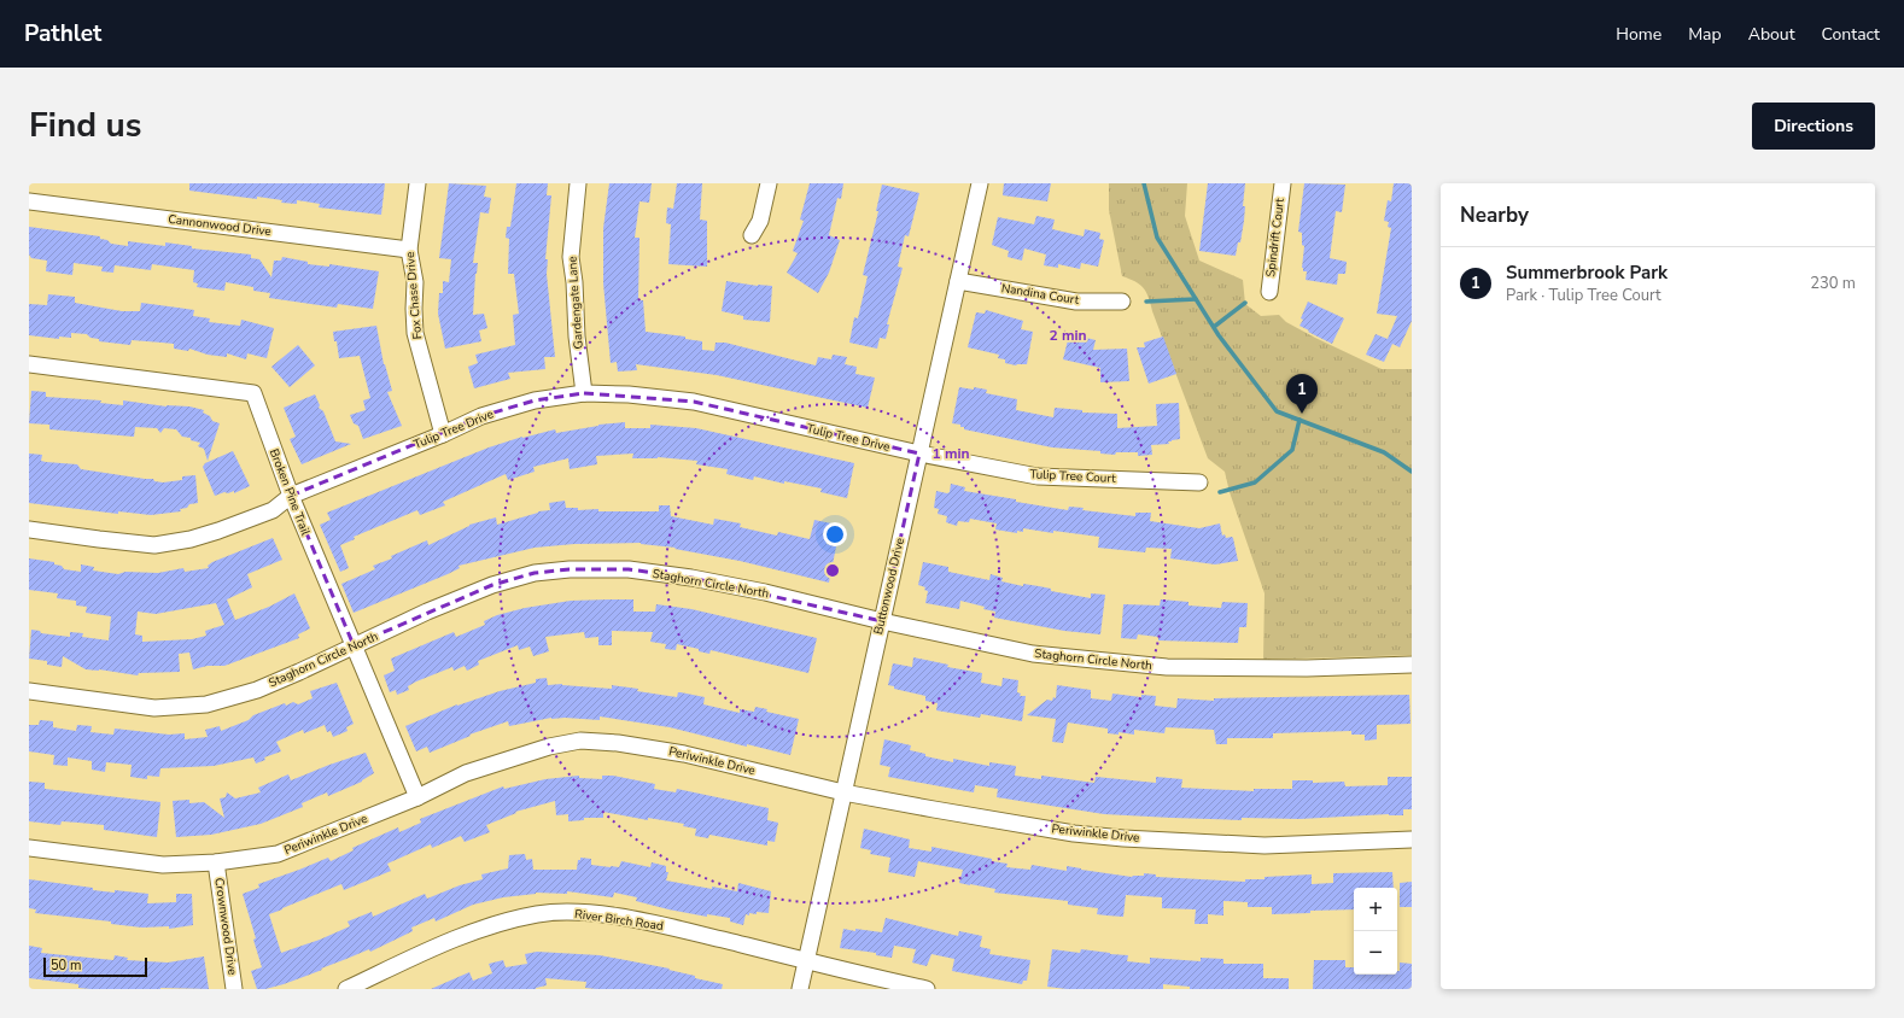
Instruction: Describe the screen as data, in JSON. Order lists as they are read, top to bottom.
{
  "streets": {
    "street": [
      "Cannonwood Drive",
      "Spindrift Court",
      "Nandina Court",
      "Fox Chase Drive",
      "Gardengate Lane",
      "Tulip Tree Drive",
      "Tulip Tree Court",
      "Broken Pine Trail",
      "Staghorn Circle North",
      "Buttonwood Drive",
      "Periwinkle Drive",
      "River Birch Road",
      "Crownwood Drive"
    ]
  },
  "crossings": [
    ["Cannonwood Drive", "Fox Chase Drive"],
    ["Nandina Court", "Buttonwood Drive"],
    ["Fox Chase Drive", "Tulip Tree Drive"],
    ["Gardengate Lane", "Tulip Tree Drive"],
    ["Tulip Tree Drive", "Tulip Tree Court"],
    ["Tulip Tree Drive", "Broken Pine Trail"],
    ["Tulip Tree Drive", "Buttonwood Drive"],
    ["Tulip Tree Court", "Buttonwood Drive"],
    ["Broken Pine Trail", "Staghorn Circle North"],
    ["Broken Pine Trail", "Periwinkle Drive"],
    ["Staghorn Circle North", "Buttonwood Drive"],
    ["Buttonwood Drive", "Periwinkle Drive"],
    ["Buttonwood Drive", "River Birch Road"],
    ["Periwinkle Drive", "Crownwood Drive"]
  ],
  "scale_bar": "50 m",
  "page": {
    "header": "Pathlet",
    "nav": [
      "Home",
      "Map",
      "About",
      "Contact"
    ],
    "title": "Find us",
    "buttons": "Directions",
    "heading": "Nearby",
    "list": [
      {
        "mark": "1",
        "name": "Summerbrook Park",
        "note": "Park · Tulip Tree Court",
        "value": "230 m"
      }
    ],
    "pins": "1",
    "map_buttons": ["+", "−"],
    "scale": "50 m"
  },
  "rings": ["2 min", "1 min"]
}
